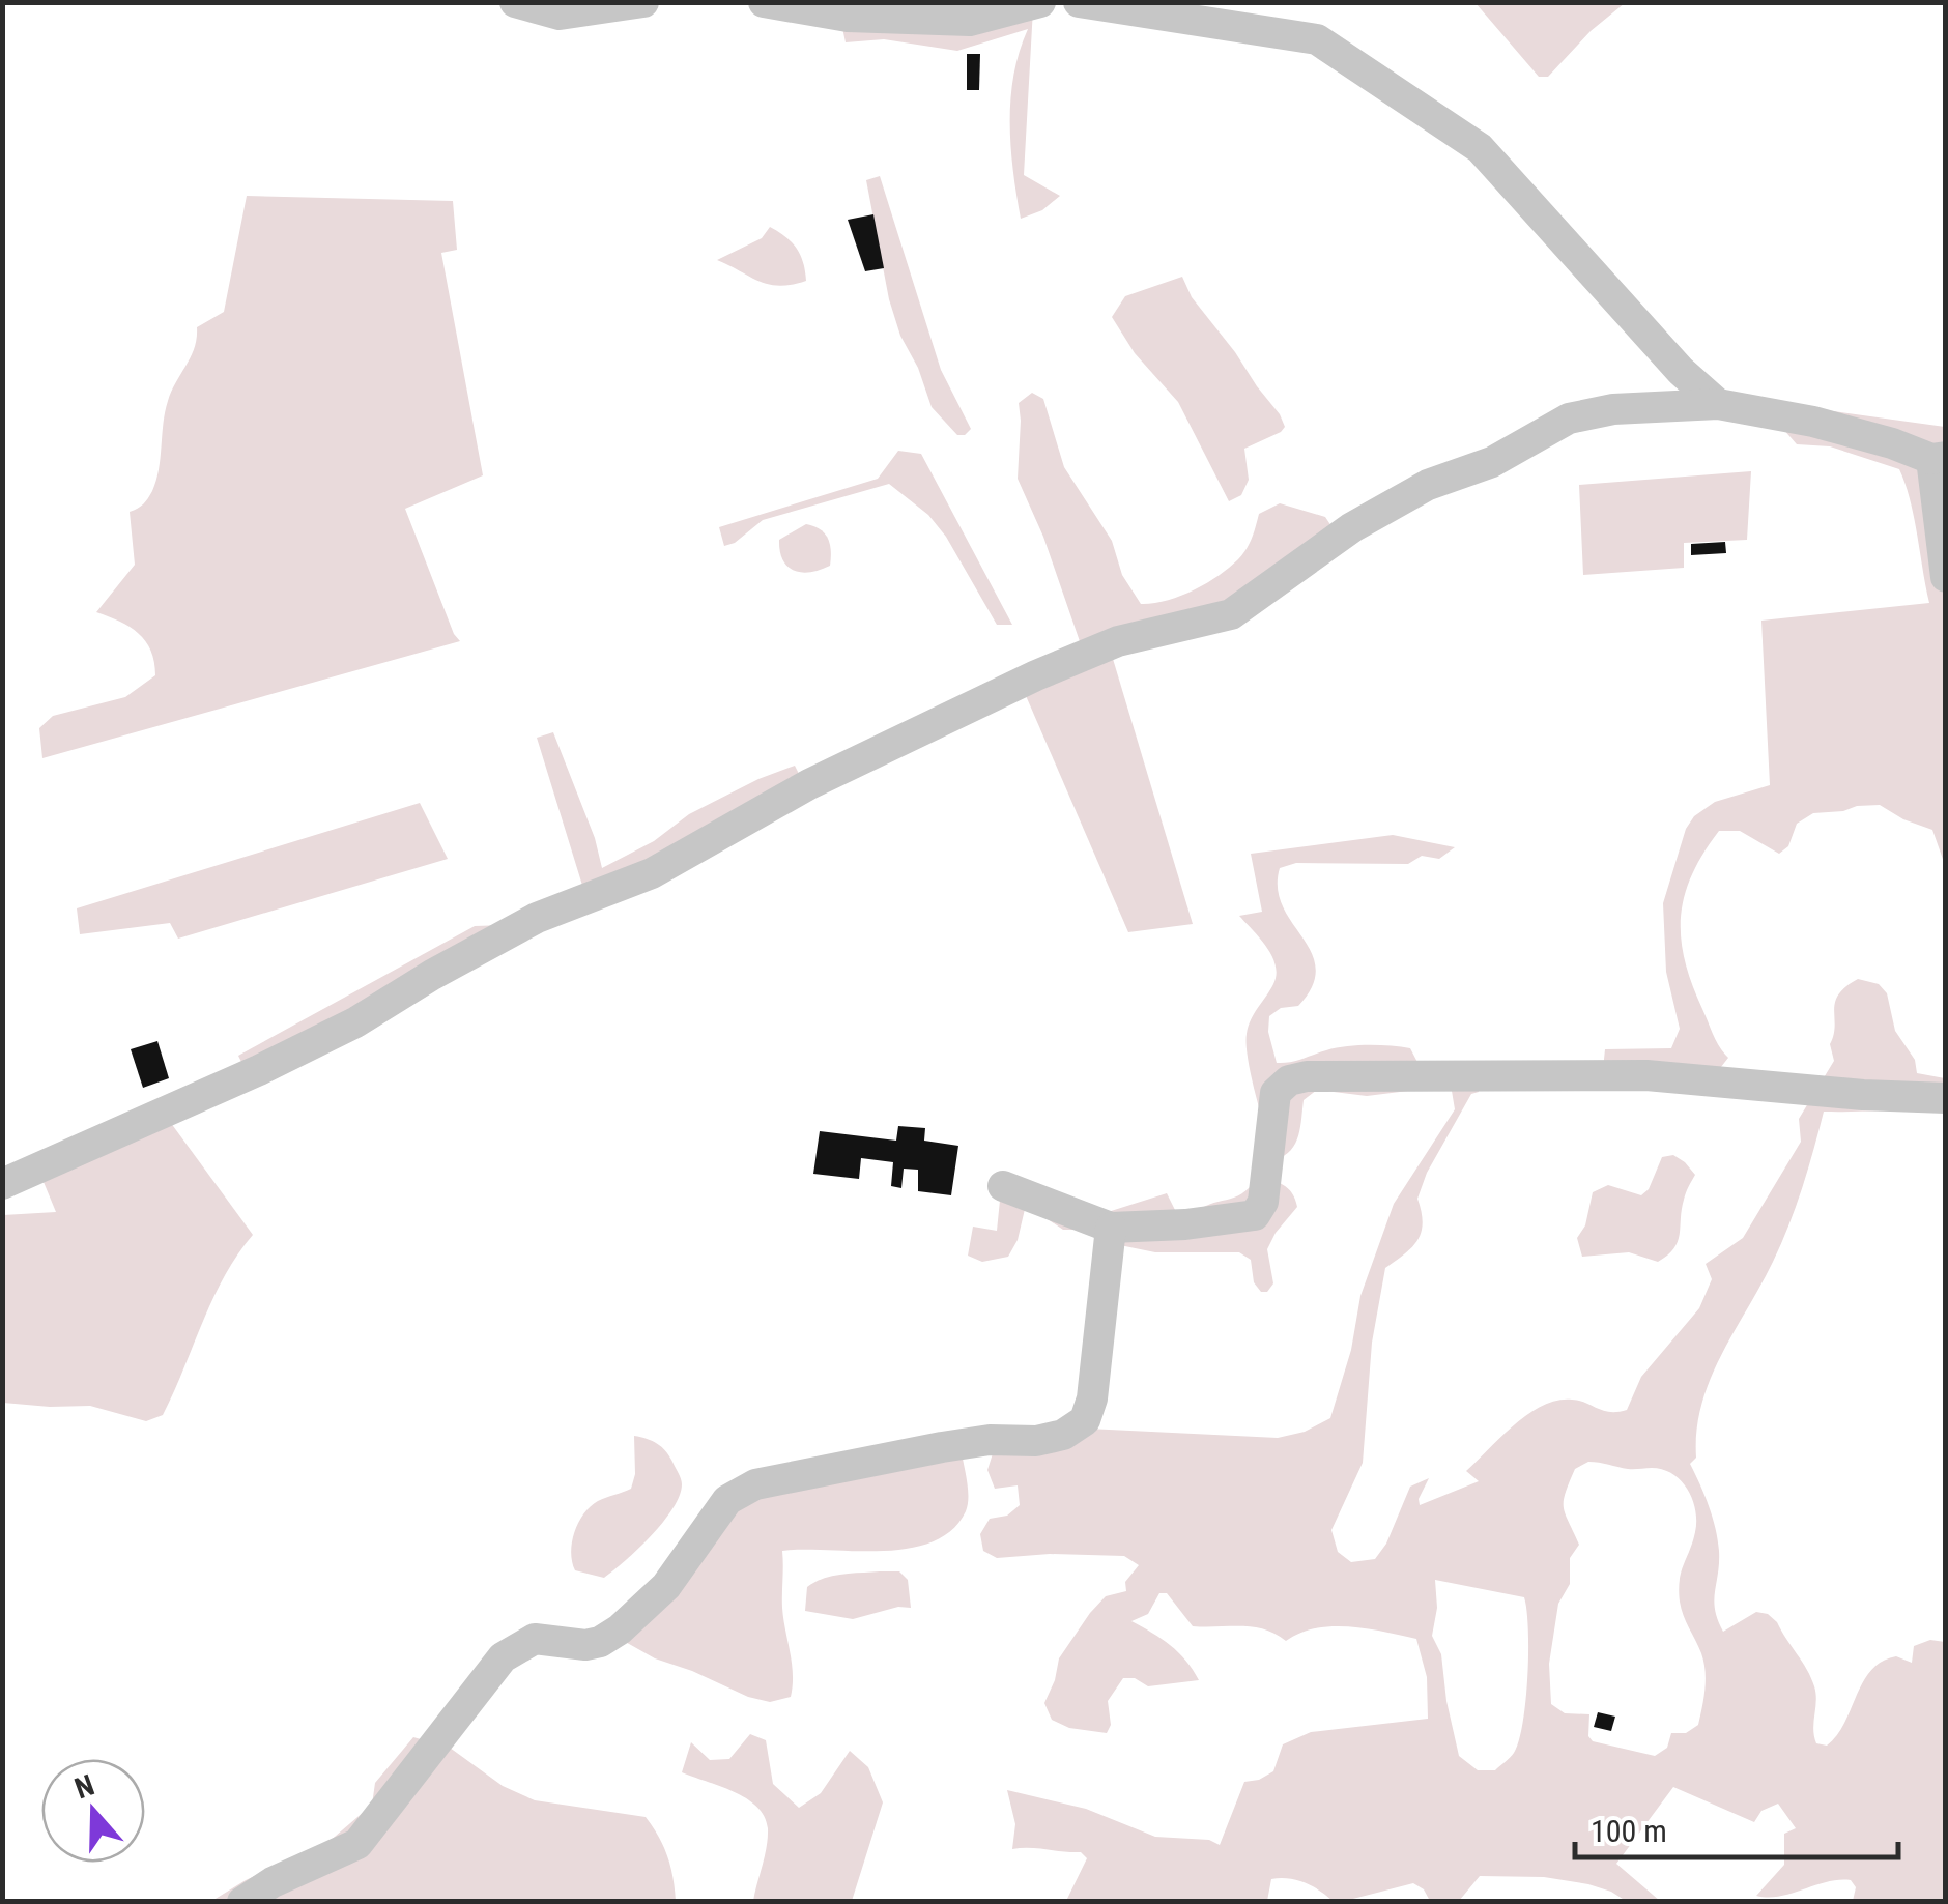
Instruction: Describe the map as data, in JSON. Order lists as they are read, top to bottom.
{
  "scale_bar": "100 m",
  "north": "top"
}
